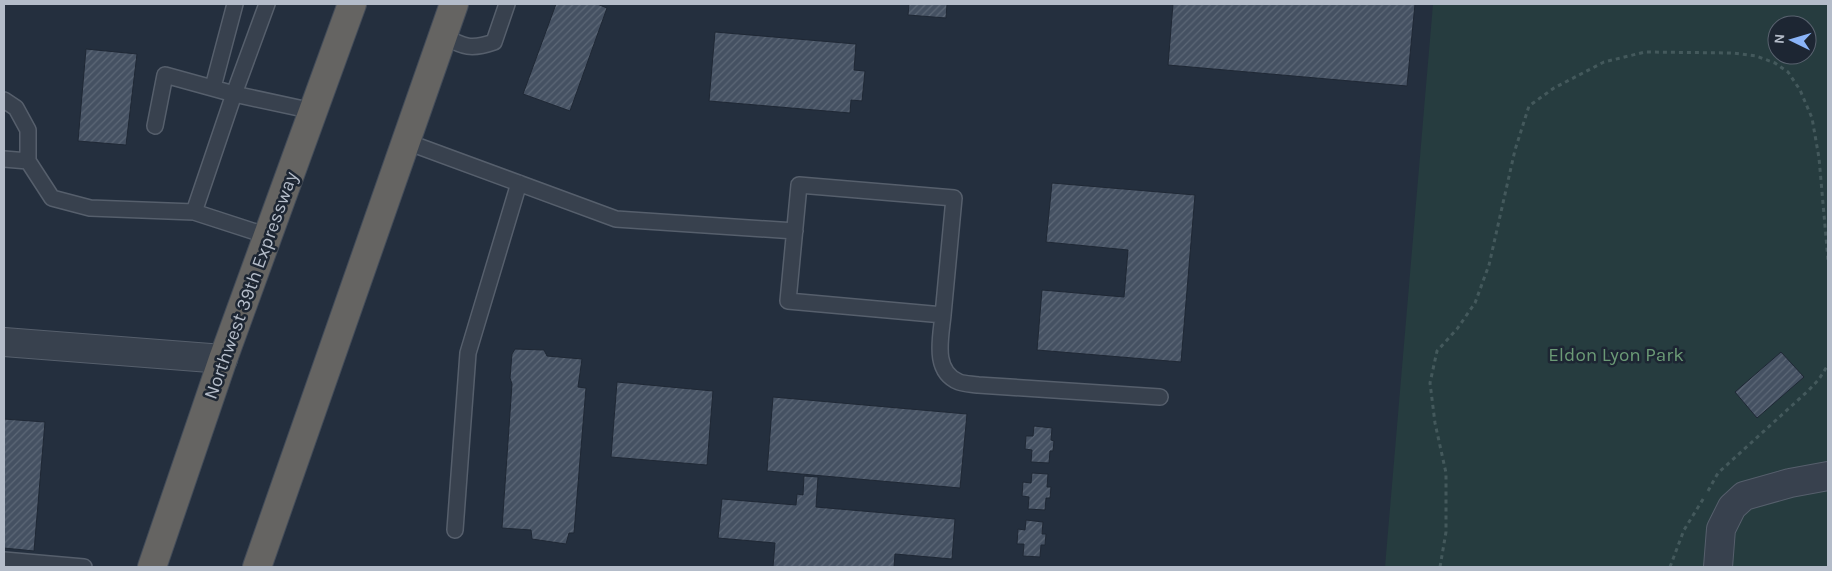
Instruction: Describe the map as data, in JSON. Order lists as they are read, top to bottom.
{
  "streets": {
    "highway": ["Northwest 39th Expressway"]
  },
  "parks": ["Eldon Lyon Park"],
  "north": "left"
}
